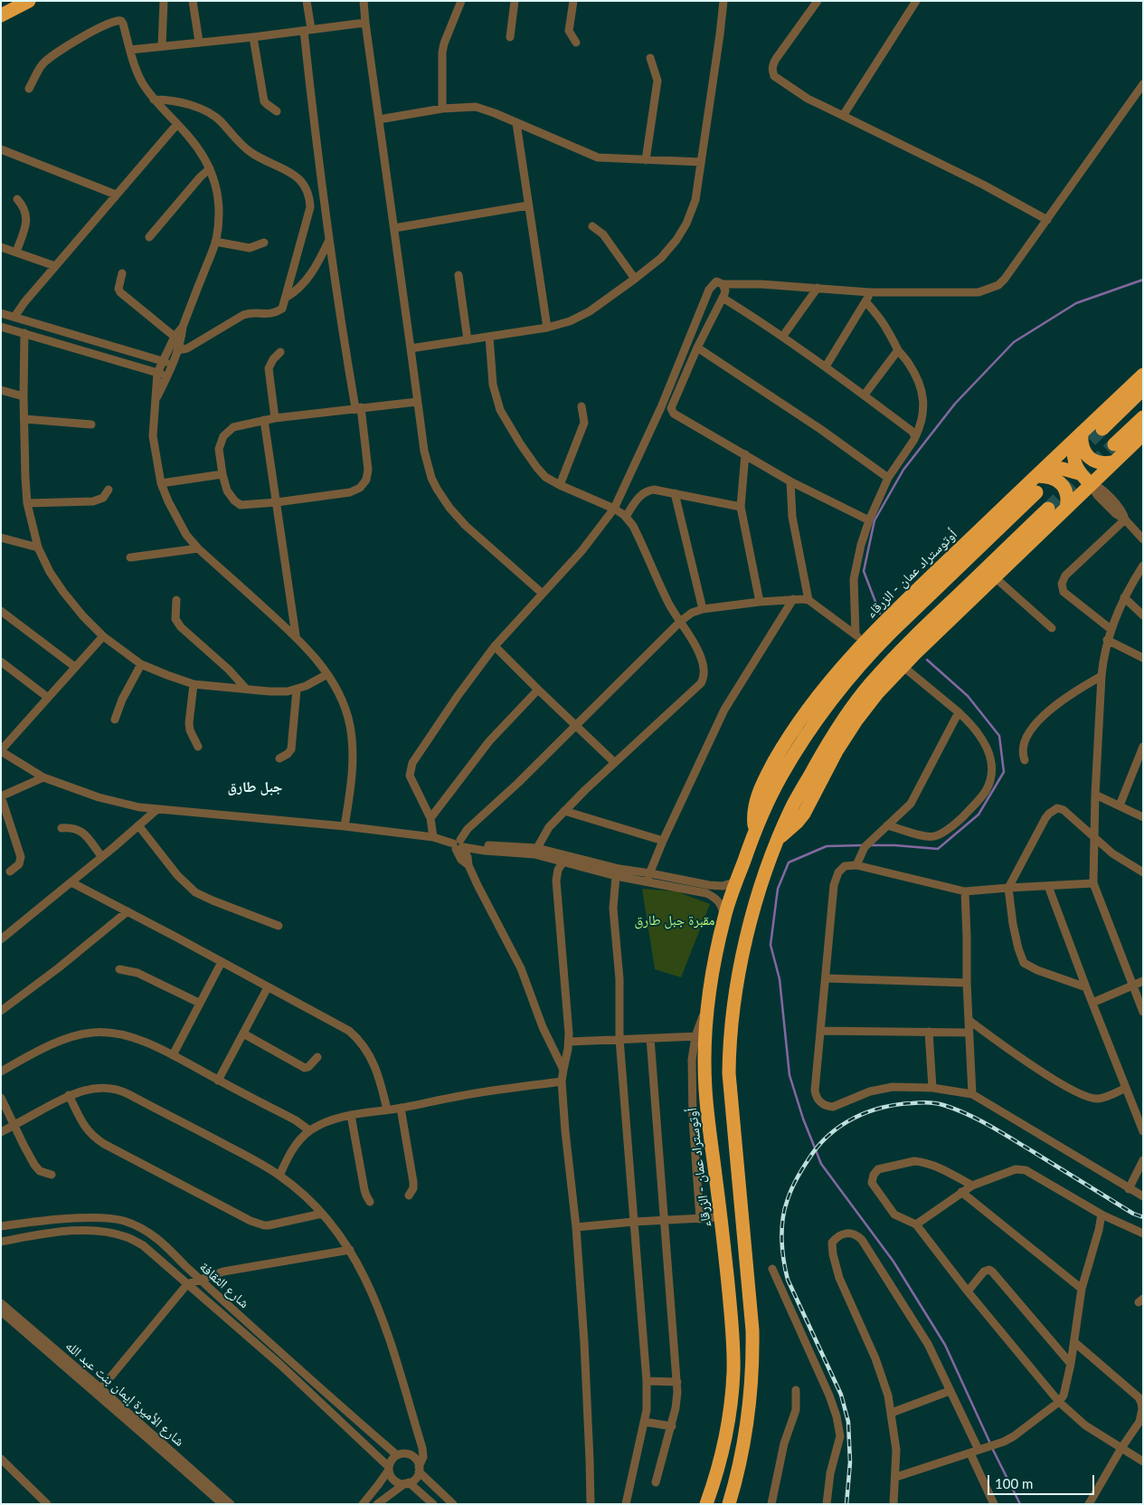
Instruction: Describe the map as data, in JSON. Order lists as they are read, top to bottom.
{
  "streets": {
    "highway": ["أوتوستراد عمان - الزرقاء"],
    "street": ["شارع الثقافة", "شارع الأميرة إيمان بنت عبد الله"]
  },
  "districts": ["جبل طارق"],
  "parks": ["مقبرة جبل طارق"],
  "scale_bar": "100 m"
}
